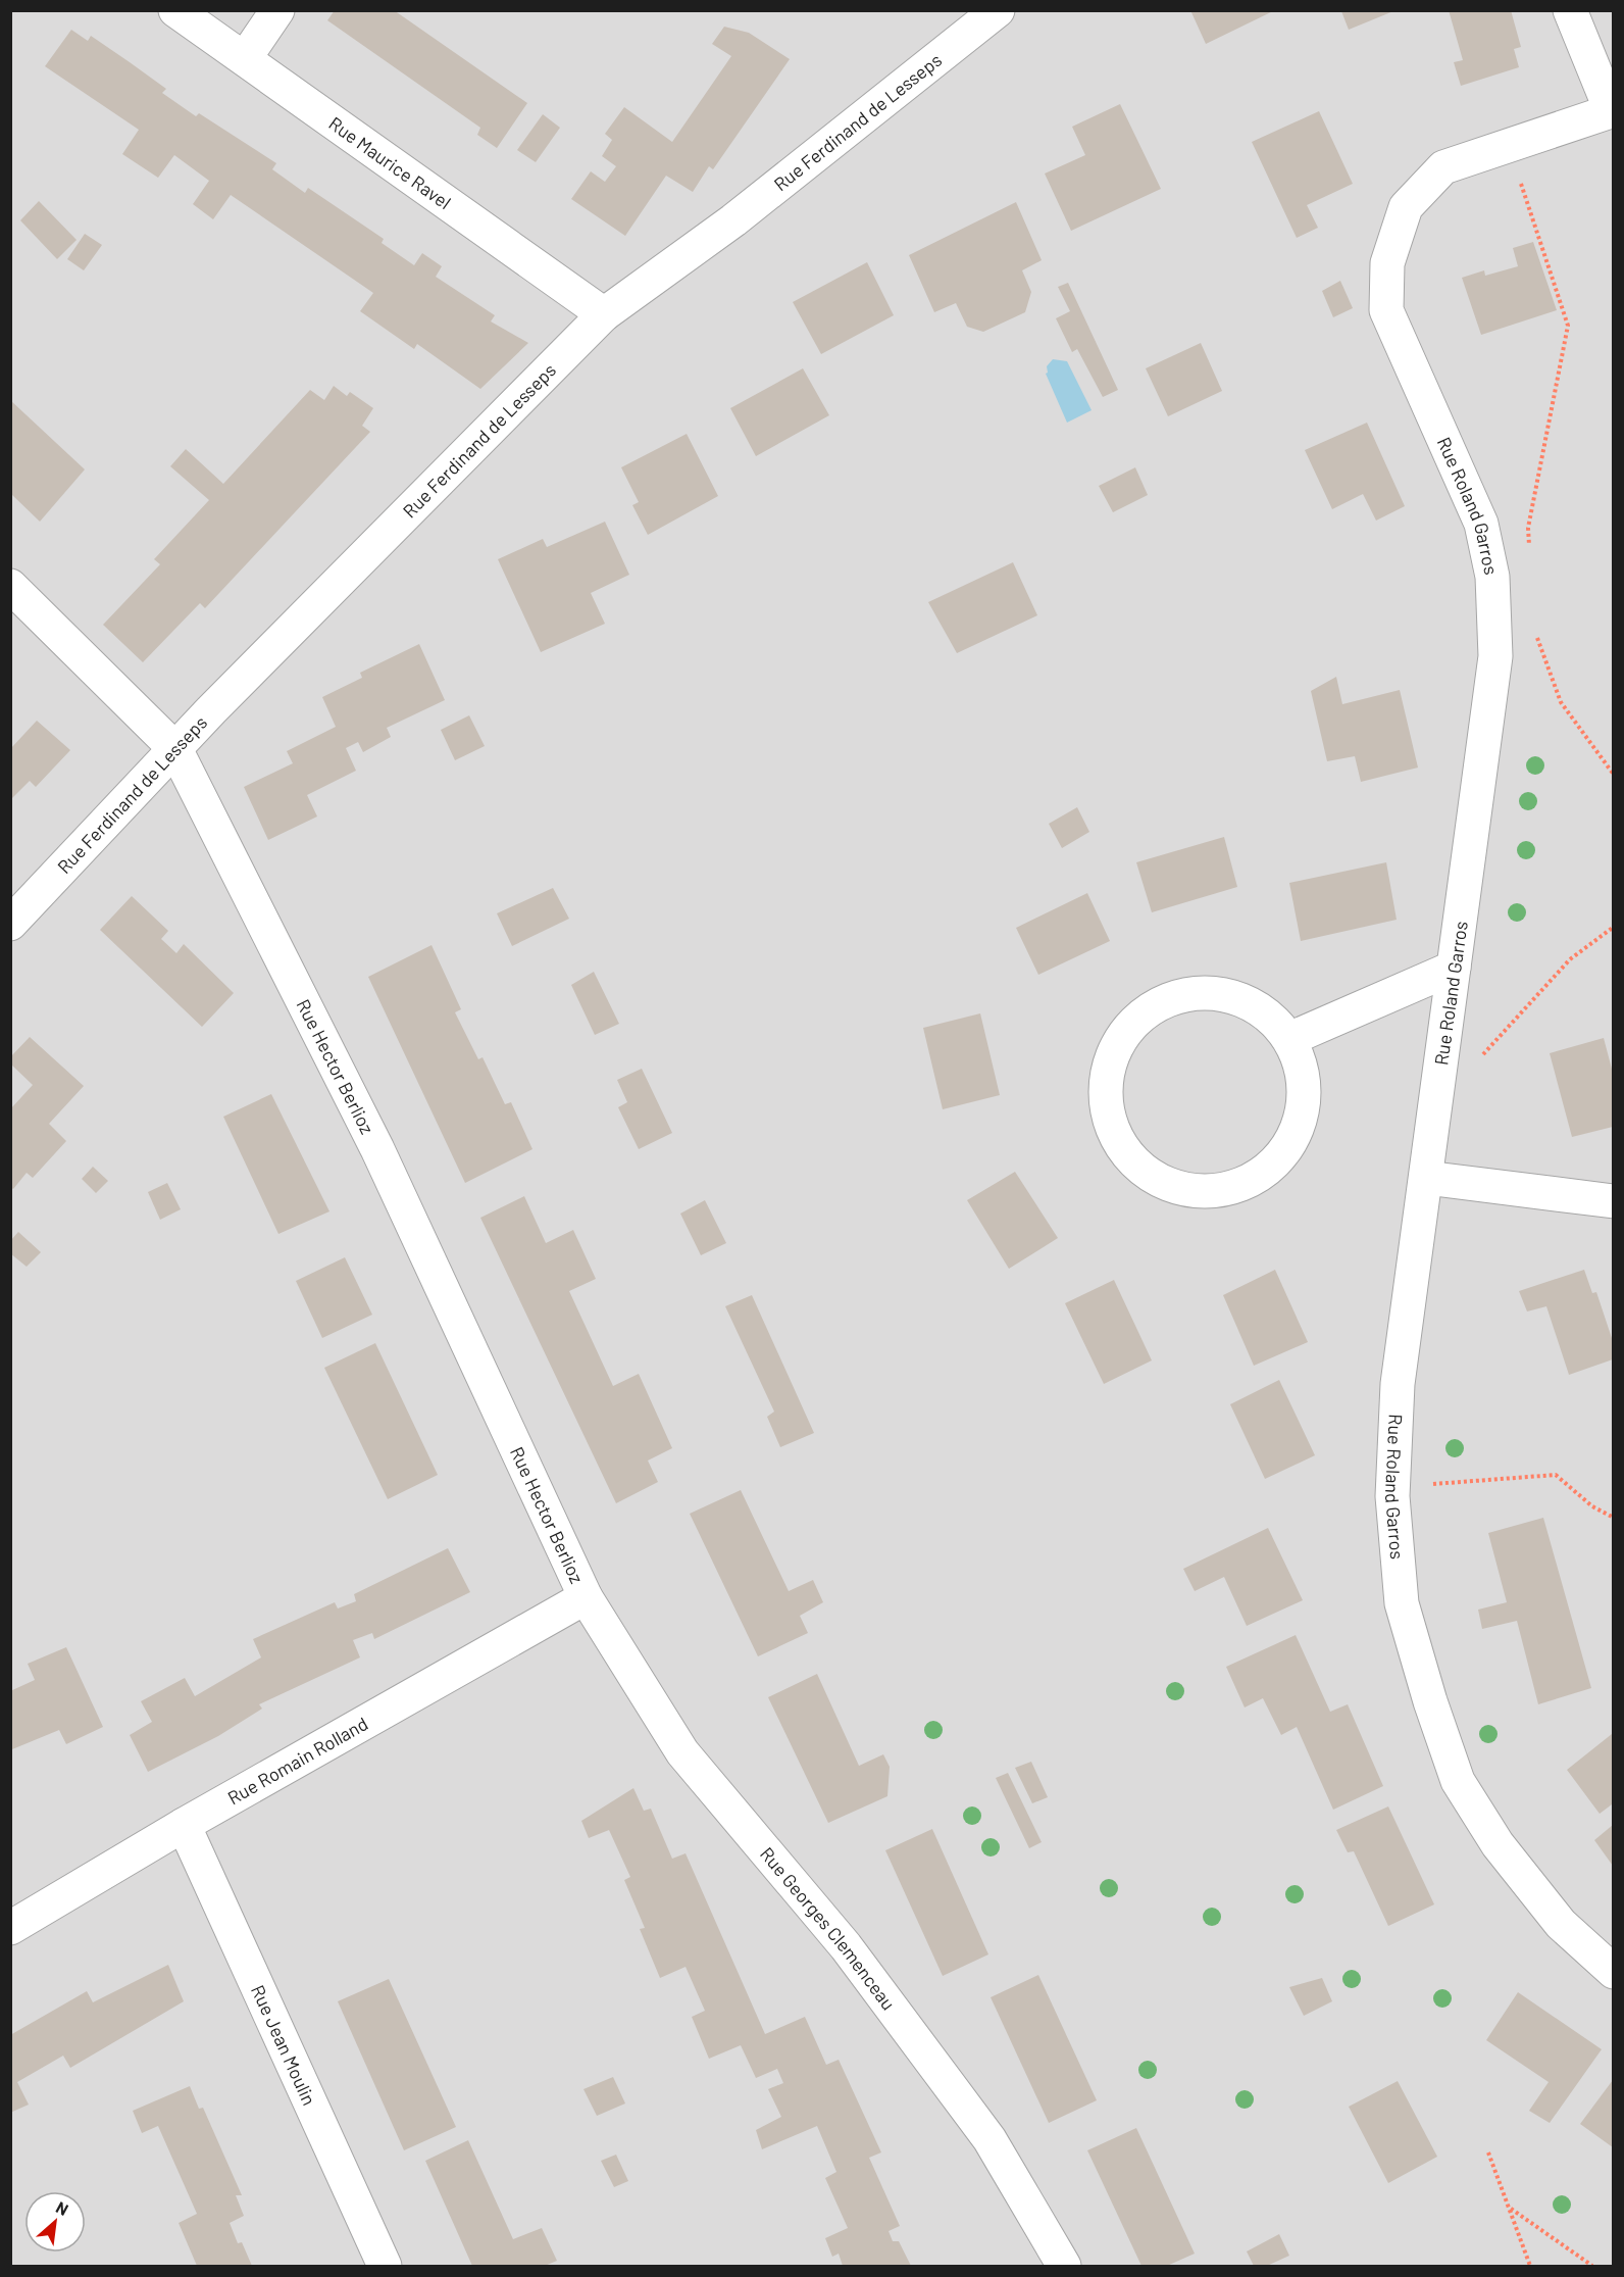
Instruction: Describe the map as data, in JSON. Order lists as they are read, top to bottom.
{
  "streets": {
    "street": [
      "Rue Ferdinand de Lesseps",
      "Rue Maurice Ravel",
      "Rue Roland Garros",
      "Rue Hector Berlioz",
      "Rue Romain Rolland",
      "Rue Georges Clemenceau",
      "Rue Jean Moulin"
    ]
  },
  "crossings": [
    ["Rue Ferdinand de Lesseps", "Rue Maurice Ravel"],
    ["Rue Ferdinand de Lesseps", "Rue Hector Berlioz"],
    ["Rue Hector Berlioz", "Rue Romain Rolland"],
    ["Rue Hector Berlioz", "Rue Georges Clemenceau"],
    ["Rue Romain Rolland", "Rue Georges Clemenceau"],
    ["Rue Romain Rolland", "Rue Jean Moulin"]
  ],
  "north": "top right"
}
